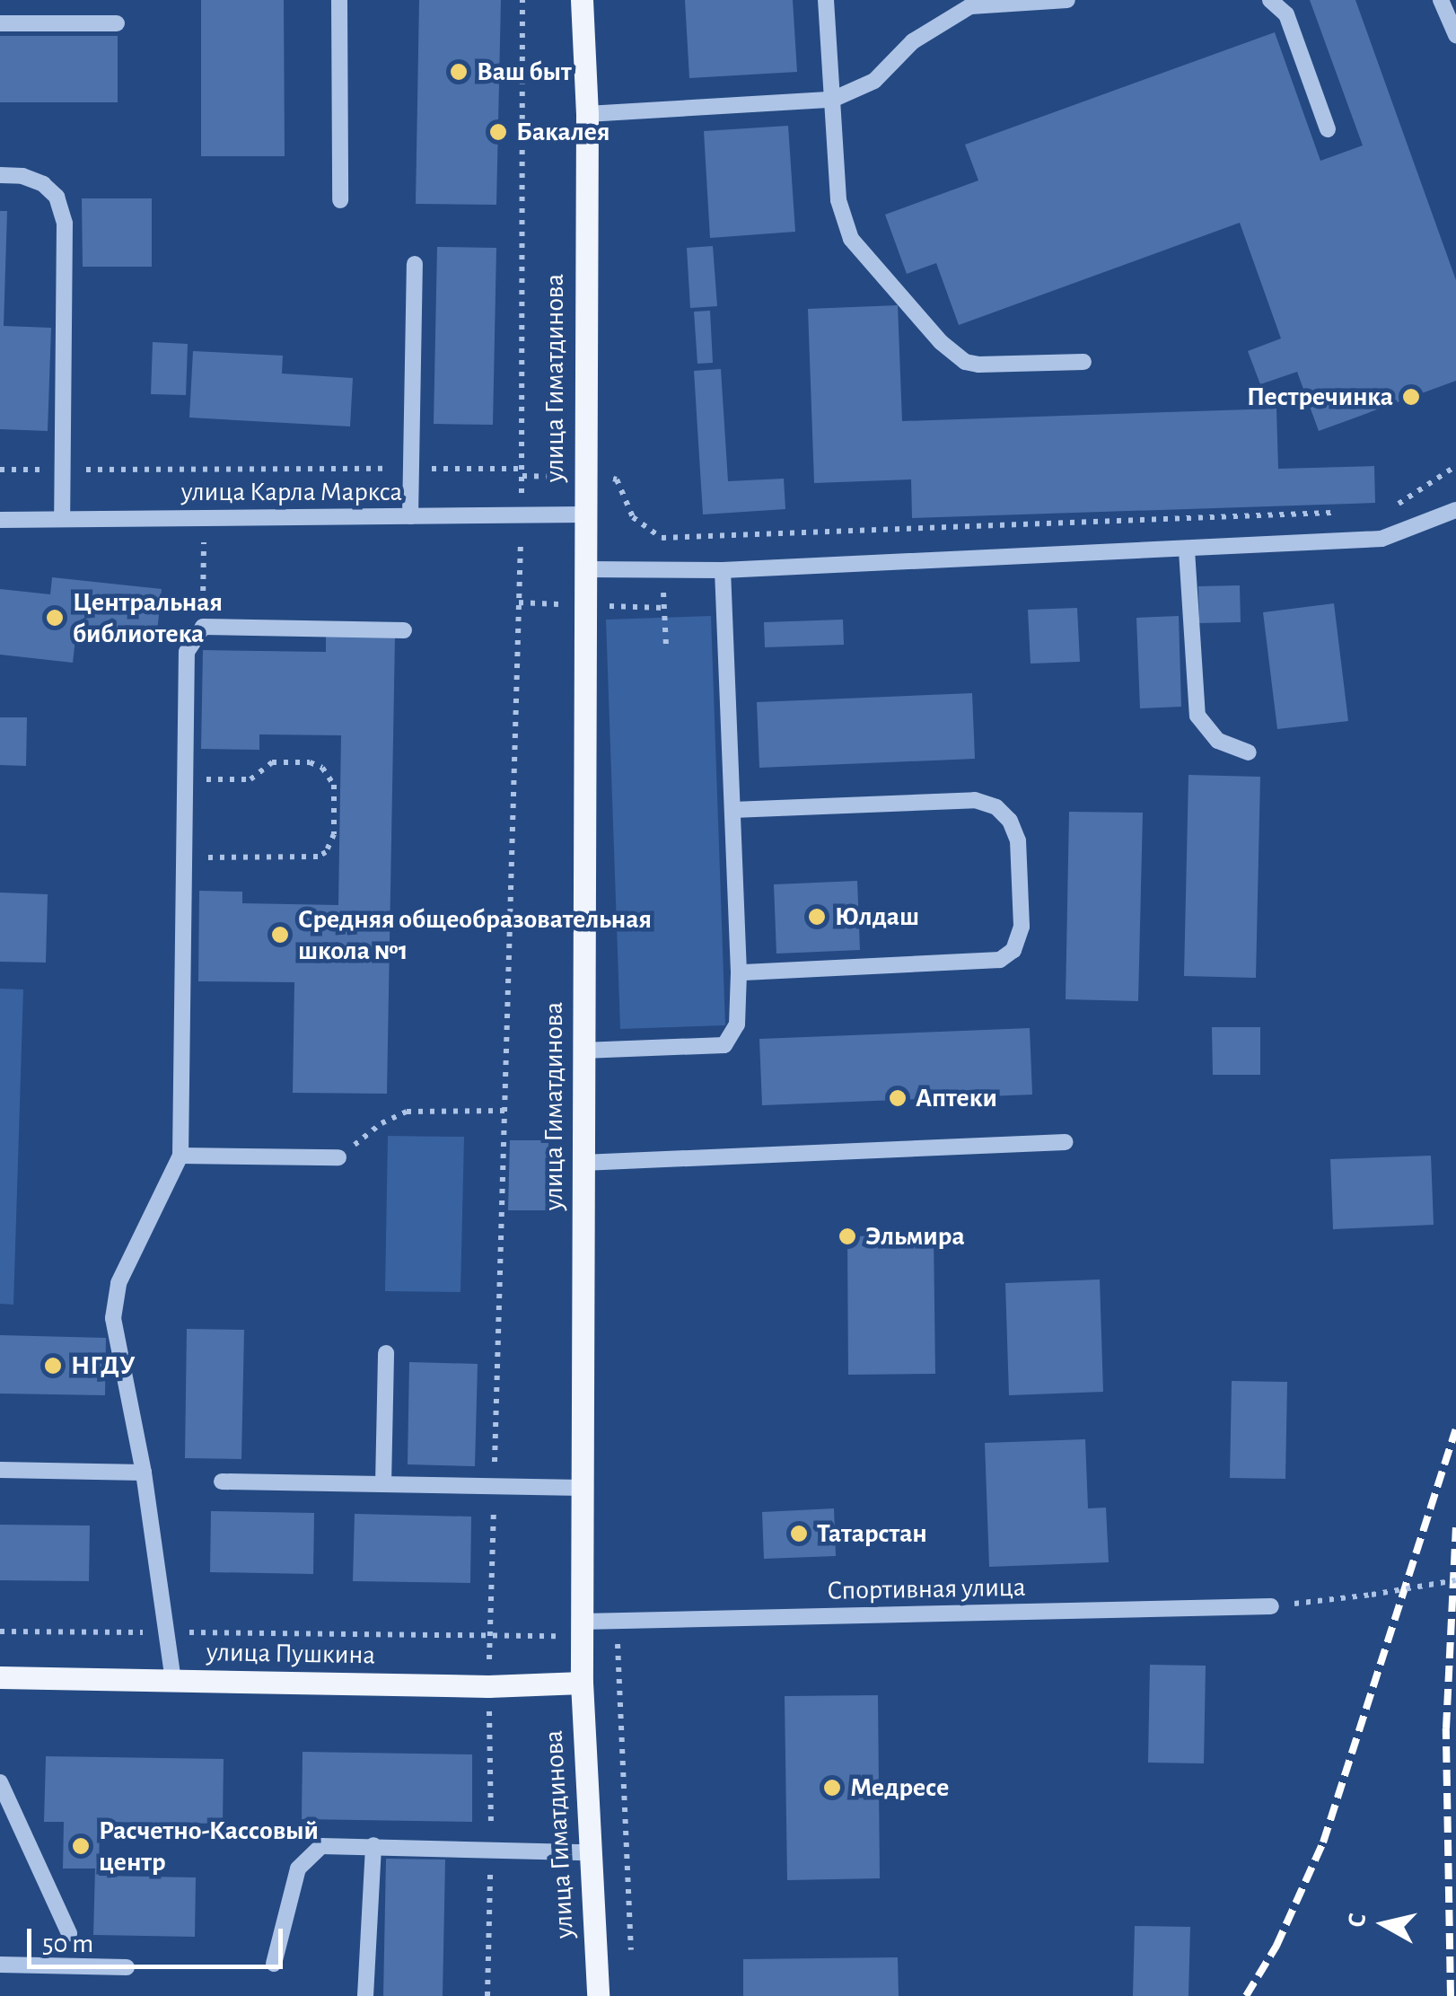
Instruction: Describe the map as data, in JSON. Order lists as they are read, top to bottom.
{
  "streets": {
    "main road": ["улица Гиматдинова", "улица Пушкина"],
    "street": ["улица Карла Маркса", "Спортивная улица"]
  },
  "crossings": [
    ["улица Гиматдинова", "улица Карла Маркса"],
    ["улица Гиматдинова", "Спортивная улица"],
    ["улица Гиматдинова", "улица Пушкина"]
  ],
  "places": [
    "Ваш быт",
    "Бакалея",
    "Пестречинка",
    "Центральная библиотека",
    "Юлдаш",
    "Средняя общеобразовательная школа №1",
    "Аптеки",
    "Эльмира",
    "НГДУ",
    "Татарстан",
    "Медресе",
    "Расчетно-Кассовый центр"
  ],
  "scale_bar": "50 m",
  "north": "left"
}
